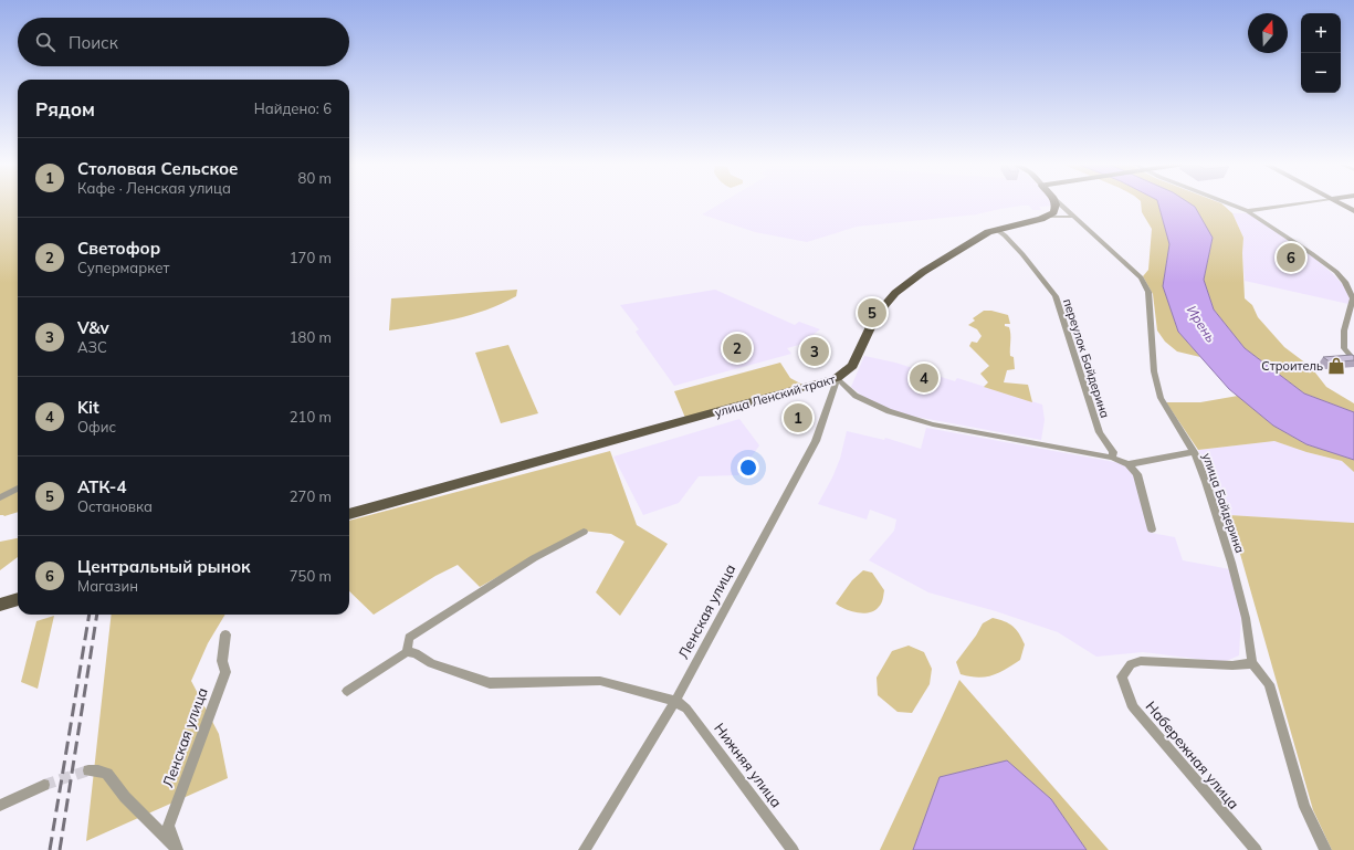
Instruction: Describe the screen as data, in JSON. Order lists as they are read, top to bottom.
{
  "streets": {
    "main road": ["улица Ленский тракт"],
    "street": [
      "переулок Байдерина",
      "улица Байдерина",
      "Ленская улица",
      "Набережная улица",
      "Нижняя улица"
    ]
  },
  "crossings": [
    ["переулок Байдерина", "улица Ленский тракт"],
    ["улица Ленский тракт", "Ленская улица"],
    ["улица Байдерина", "Набережная улица"],
    ["Ленская улица", "Нижняя улица"]
  ],
  "water": ["Ирень"],
  "places": {
    "shop": ["Строитель"]
  },
  "north": "top",
  "page": {
    "map_buttons": ["+", "−"],
    "search": "Поиск",
    "heading": ["Рядом", "Найдено: 6"],
    "list": [
      {
        "mark": "1",
        "name": "Столовая Сельское",
        "note": "Кафе · Ленская улица",
        "value": "80 m"
      },
      {
        "mark": "2",
        "name": "Светофор",
        "note": "Супермаркет",
        "value": "170 m"
      },
      {
        "mark": "3",
        "name": "V&v",
        "note": "АЗС",
        "value": "180 m"
      },
      {
        "mark": "4",
        "name": "Kit",
        "note": "Офис",
        "value": "210 m"
      },
      {
        "mark": "5",
        "name": "АТК-4",
        "note": "Остановка",
        "value": "270 m"
      },
      {
        "mark": "6",
        "name": "Центральный рынок",
        "note": "Магазин",
        "value": "750 m"
      }
    ],
    "pins": [
      "6",
      "5",
      "2",
      "3",
      "4",
      "1"
    ]
  }
}
